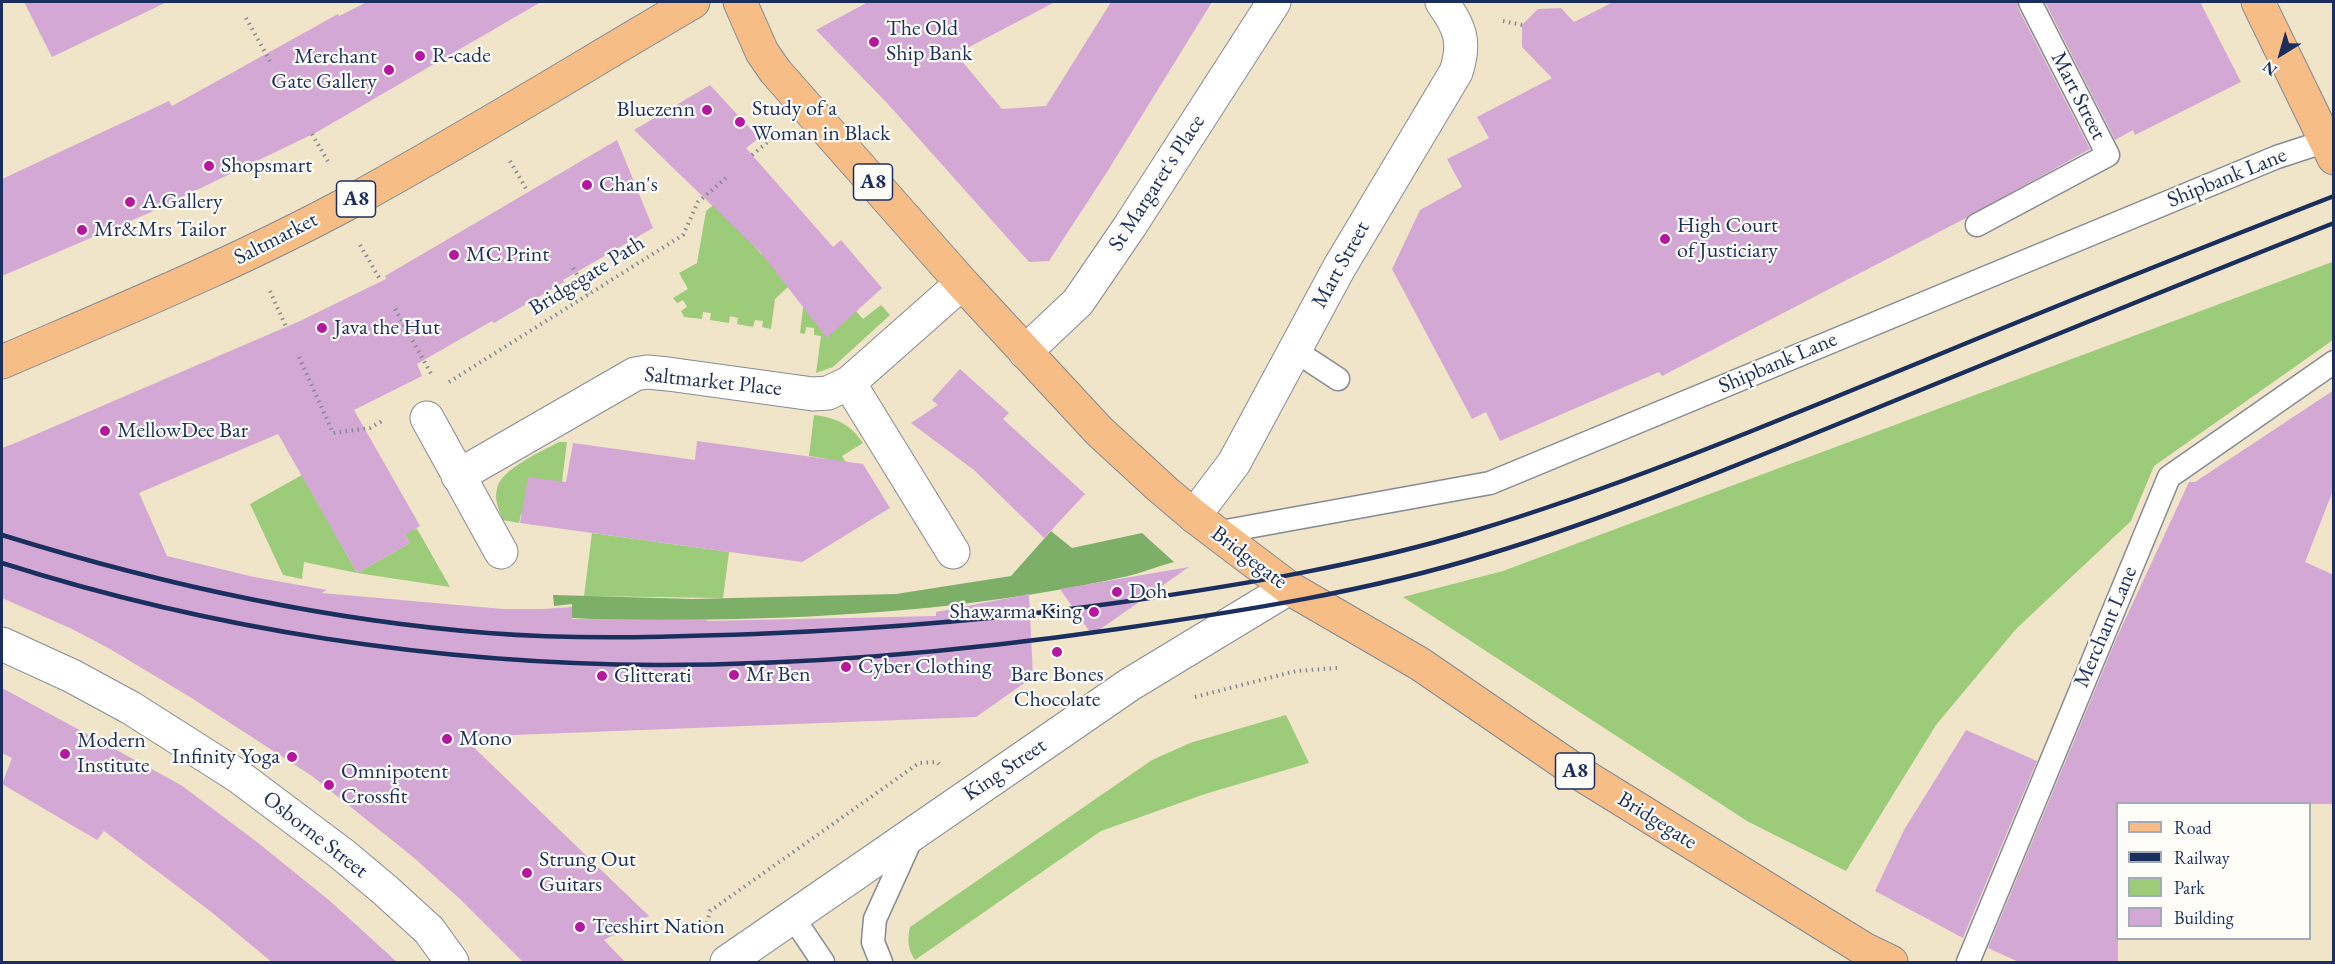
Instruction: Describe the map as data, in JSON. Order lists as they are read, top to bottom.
{
  "streets": {
    "main road": ["A8", "Saltmarket", "Bridgegate"],
    "street": [
      "Mart Street",
      "St Margaret's Place",
      "Saltmarket Place",
      "King Street",
      "Osborne Street"
    ],
    "lane": ["Shipbank Lane", "Merchant Lane"],
    "path": ["Bridgegate Path"]
  },
  "crossings": [
    ["Mart Street", "Shipbank Lane"],
    ["Mart Street", "Bridgegate"],
    ["Shipbank Lane", "Bridgegate"],
    ["St Margaret's Place", "Bridgegate"],
    ["Saltmarket Place", "Bridgegate"],
    ["Bridgegate", "King Street"]
  ],
  "places": [
    "The Old Ship Bank",
    "R-cade",
    "Merchant Gate Gallery",
    "Bluezenn",
    "Study of a Woman in Black",
    "Shopsmart",
    "Chan's",
    "A.Gallery",
    "Mr&Mrs Tailor",
    "High Court of Justiciary",
    "MC Print",
    "Java the Hut",
    "MellowDee Bar",
    "Doh",
    "Shawarma King",
    "Bare Bones Chocolate",
    "Cyber Clothing",
    "Mr Ben",
    "Glitterati",
    "Mono",
    "Modern Institute",
    "Infinity Yoga",
    "Omnipotent Crossfit",
    "Strung Out Guitars",
    "Teeshirt Nation"
  ],
  "legend": [
    "Road",
    "Railway",
    "Park",
    "Building"
  ],
  "north": "bottom left"
}
